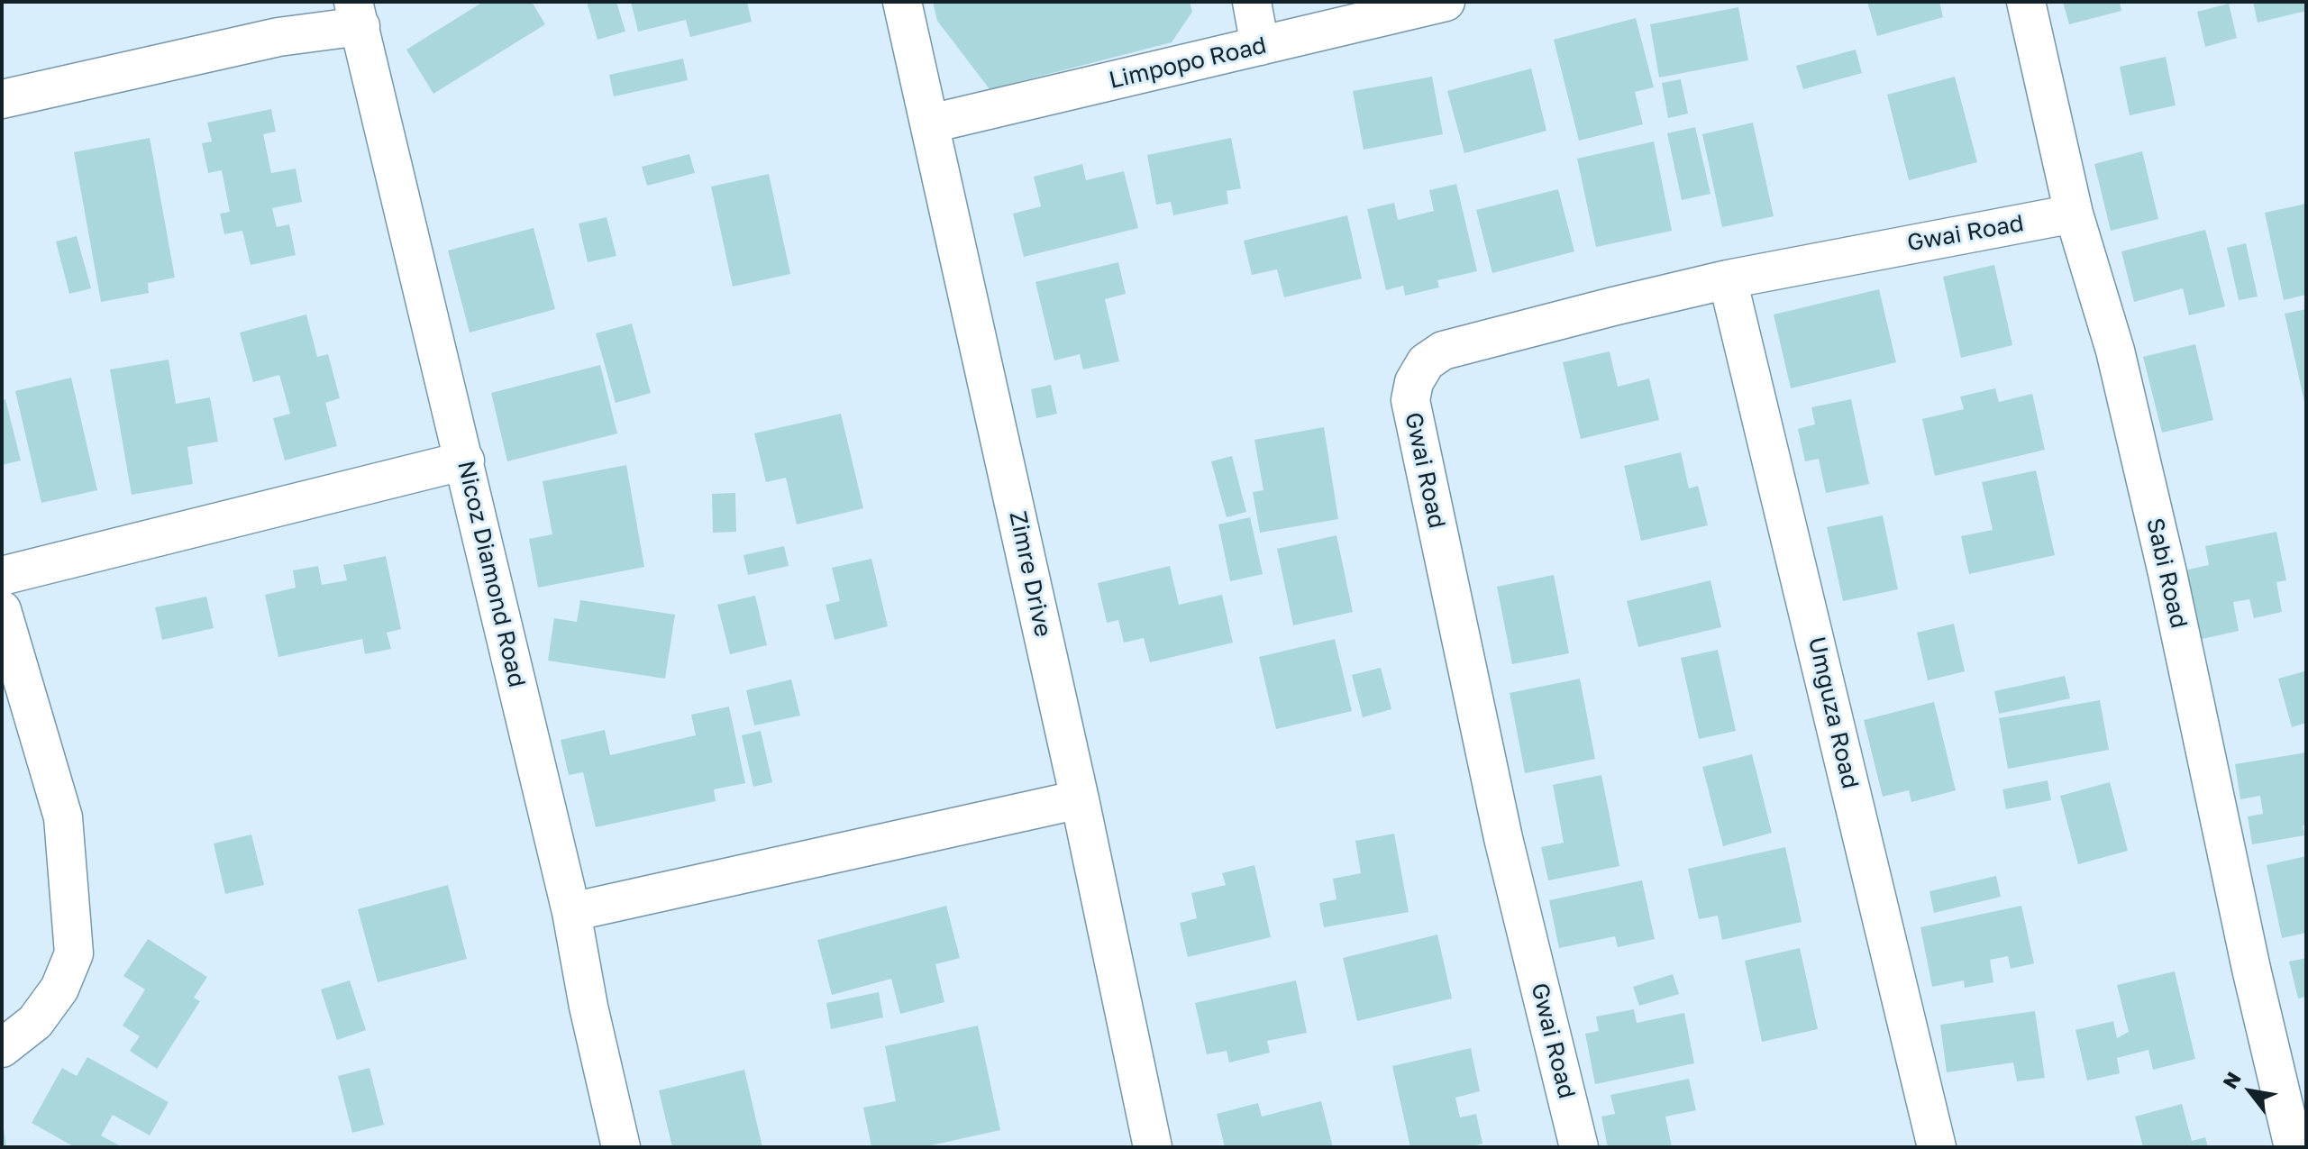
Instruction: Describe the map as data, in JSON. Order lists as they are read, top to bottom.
{
  "streets": {
    "street": [
      "Limpopo Road",
      "Gwai Road",
      "Sabi Road",
      "Nicoz Diamond Road",
      "Zimre Drive",
      "Umguza Road"
    ]
  },
  "crossings": [
    ["Limpopo Road", "Zimre Drive"],
    ["Gwai Road", "Sabi Road"],
    ["Gwai Road", "Umguza Road"]
  ],
  "north": "top left"
}
